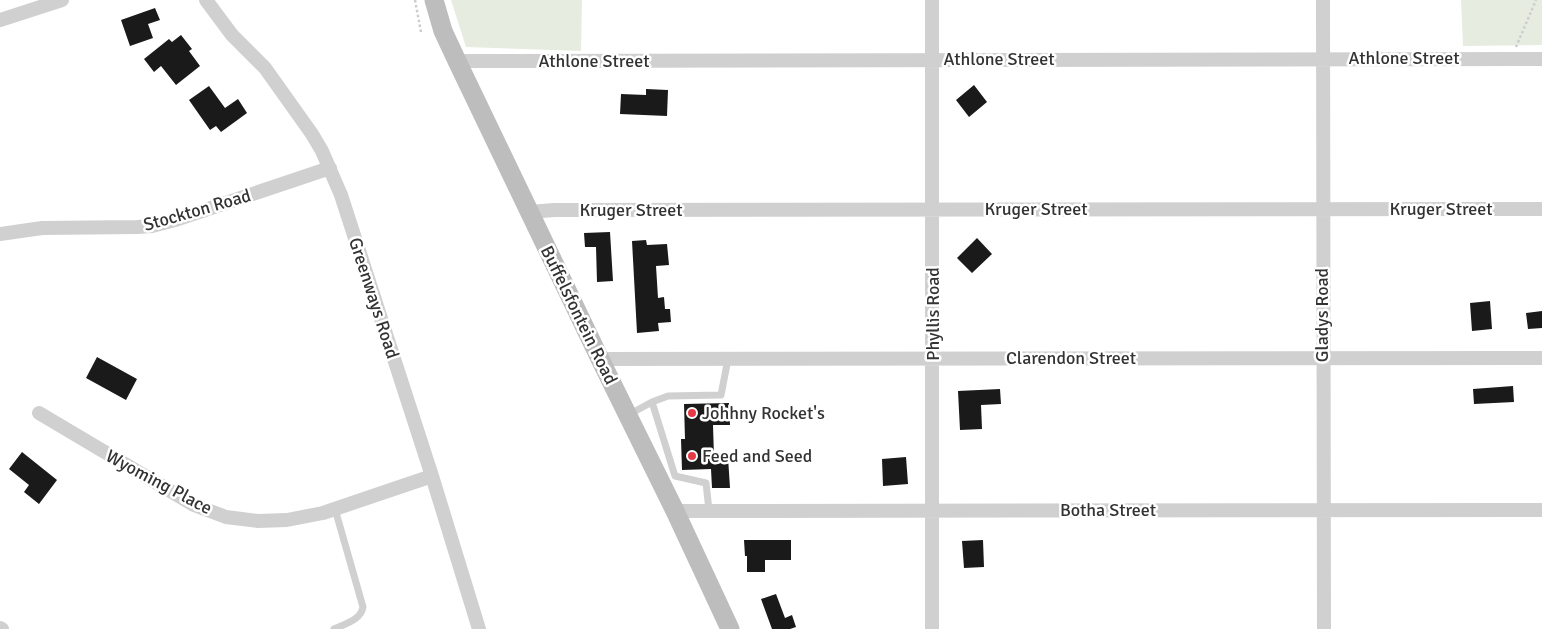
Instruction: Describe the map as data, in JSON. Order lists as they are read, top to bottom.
{
  "streets": {
    "main road": ["Buffelsfontein Road"],
    "street": [
      "Athlone Street",
      "Kruger Street",
      "Stockton Road",
      "Greenways Road",
      "Phyllis Road",
      "Gladys Road",
      "Clarendon Street",
      "Wyoming Place",
      "Botha Street"
    ]
  },
  "crossings": [
    ["Athlone Street", "Phyllis Road"],
    ["Athlone Street", "Buffelsfontein Road"],
    ["Athlone Street", "Gladys Road"],
    ["Kruger Street", "Phyllis Road"],
    ["Kruger Street", "Buffelsfontein Road"],
    ["Kruger Street", "Gladys Road"],
    ["Stockton Road", "Greenways Road"],
    ["Greenways Road", "Wyoming Place"],
    ["Phyllis Road", "Clarendon Street"],
    ["Phyllis Road", "Botha Street"],
    ["Buffelsfontein Road", "Clarendon Street"],
    ["Buffelsfontein Road", "Botha Street"],
    ["Gladys Road", "Clarendon Street"],
    ["Gladys Road", "Botha Street"]
  ],
  "places": ["Johhny Rocket's", "Feed and Seed"]
}
